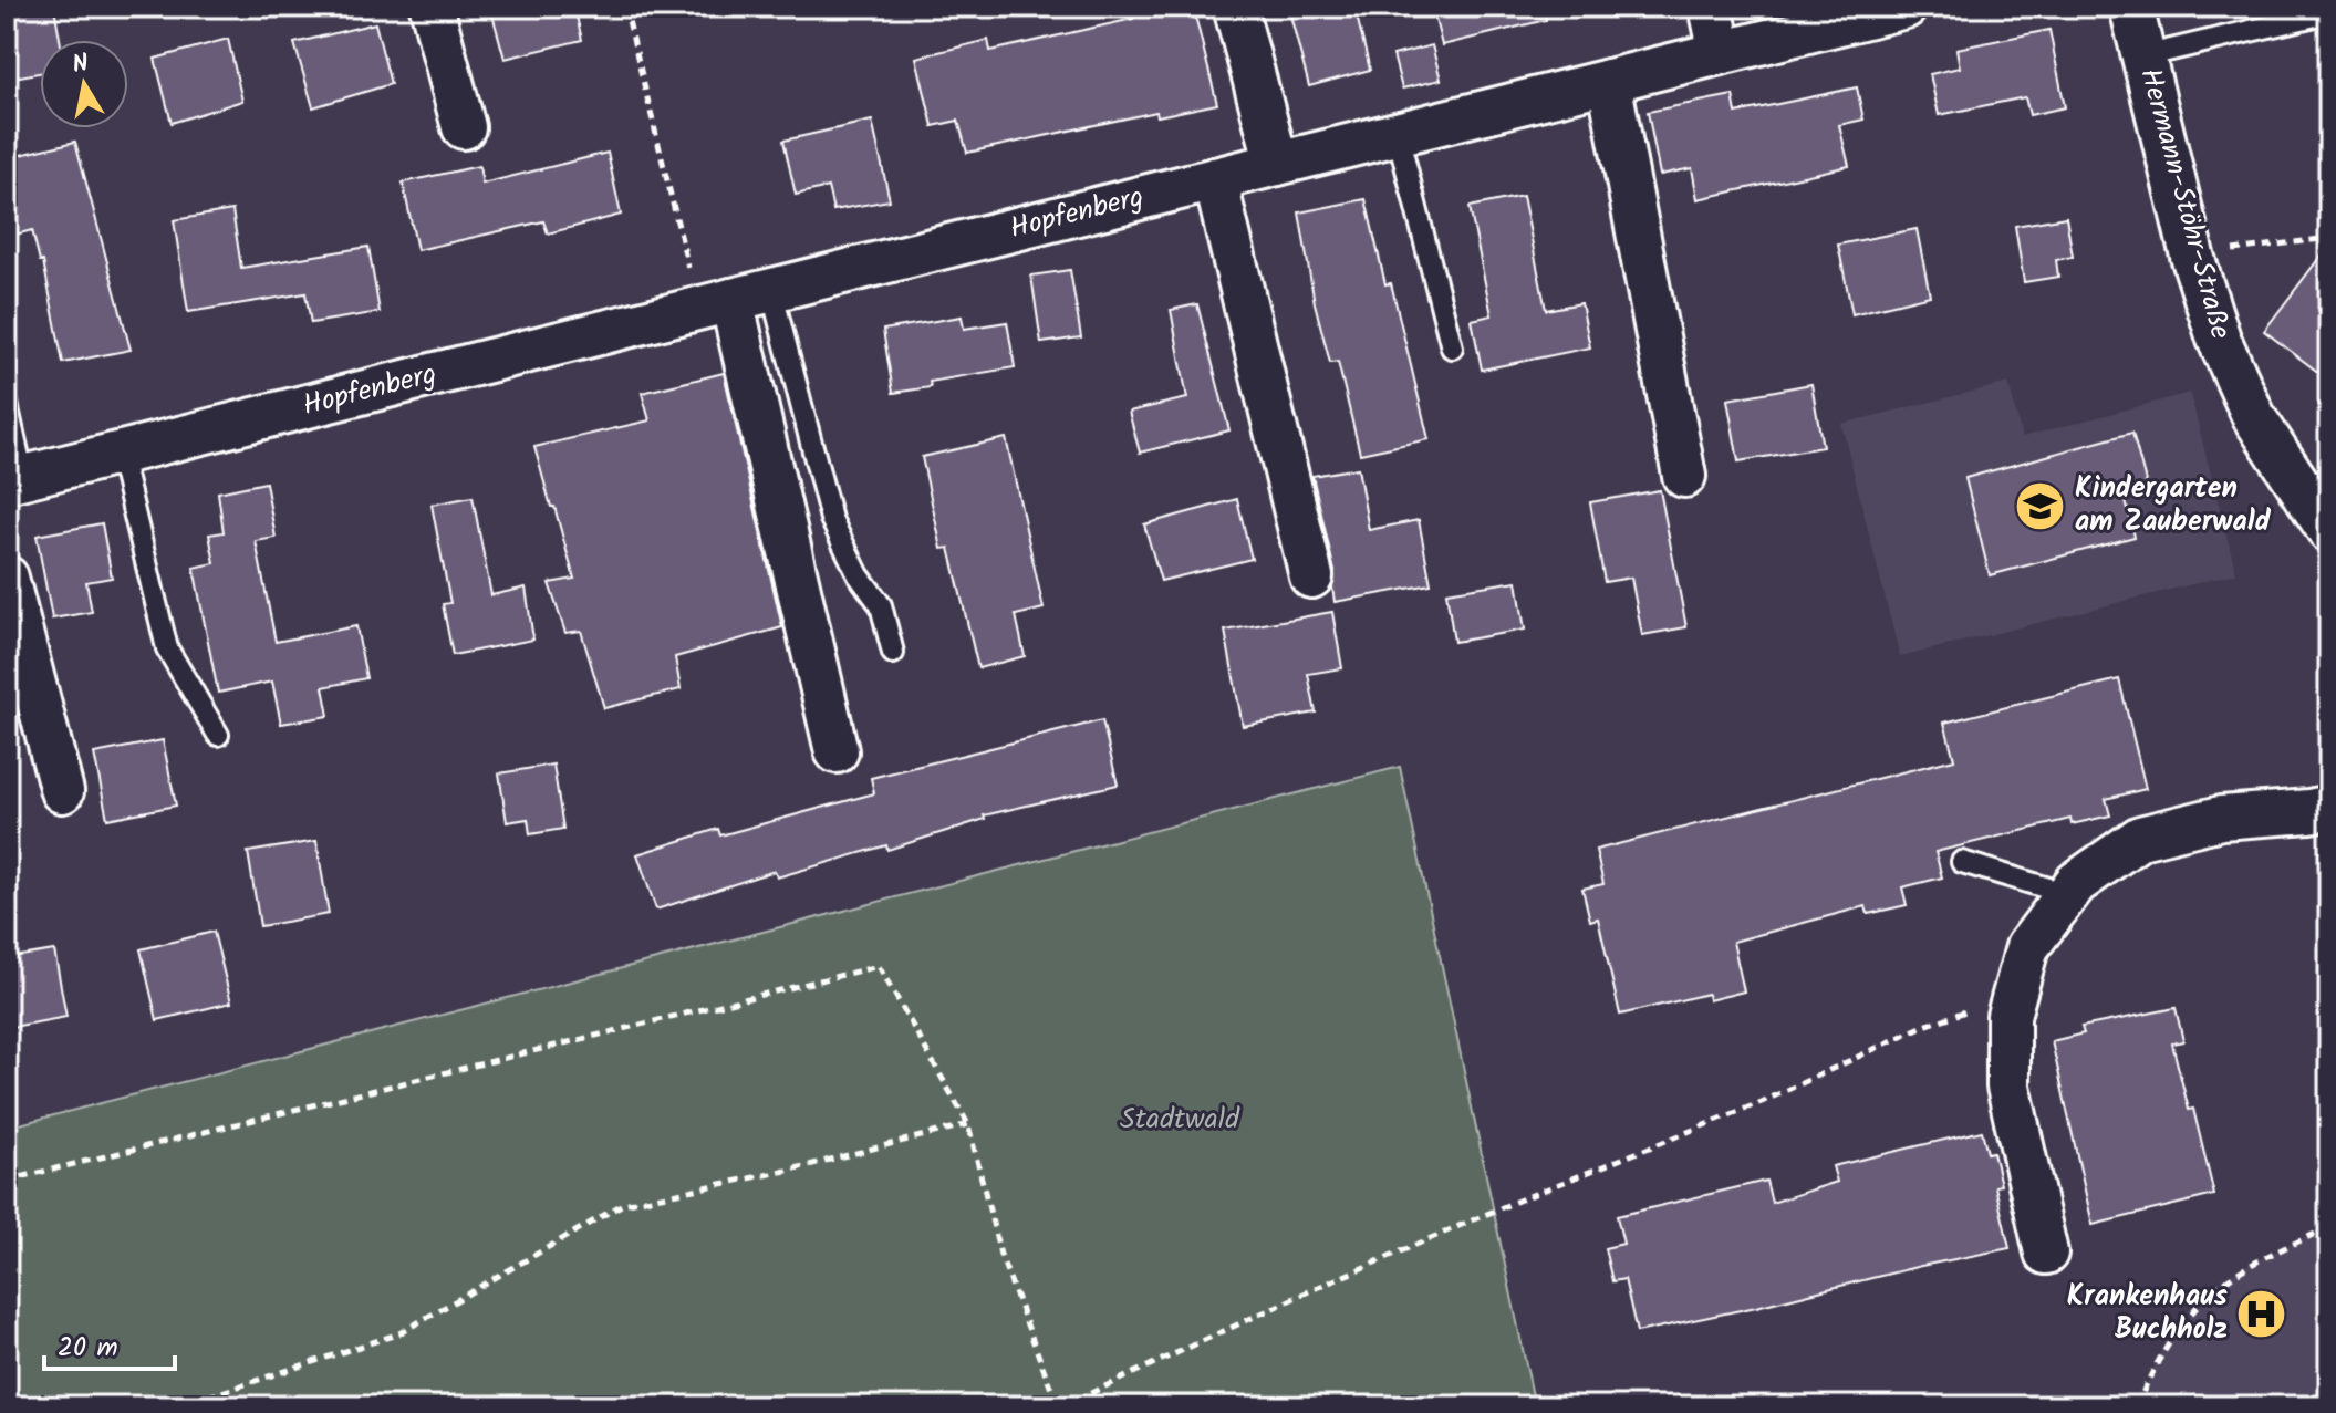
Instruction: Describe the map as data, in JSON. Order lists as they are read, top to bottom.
{
  "streets": {
    "street": ["Hermann-Stöhr-Straße", "Hopfenberg"]
  },
  "parks": ["Stadtwald"],
  "places": {
    "school or university": ["Kindergarten am Zauberwald"],
    "hospital": ["Krankenhaus Buchholz"]
  },
  "scale_bar": "20 m",
  "north": "top"
}
